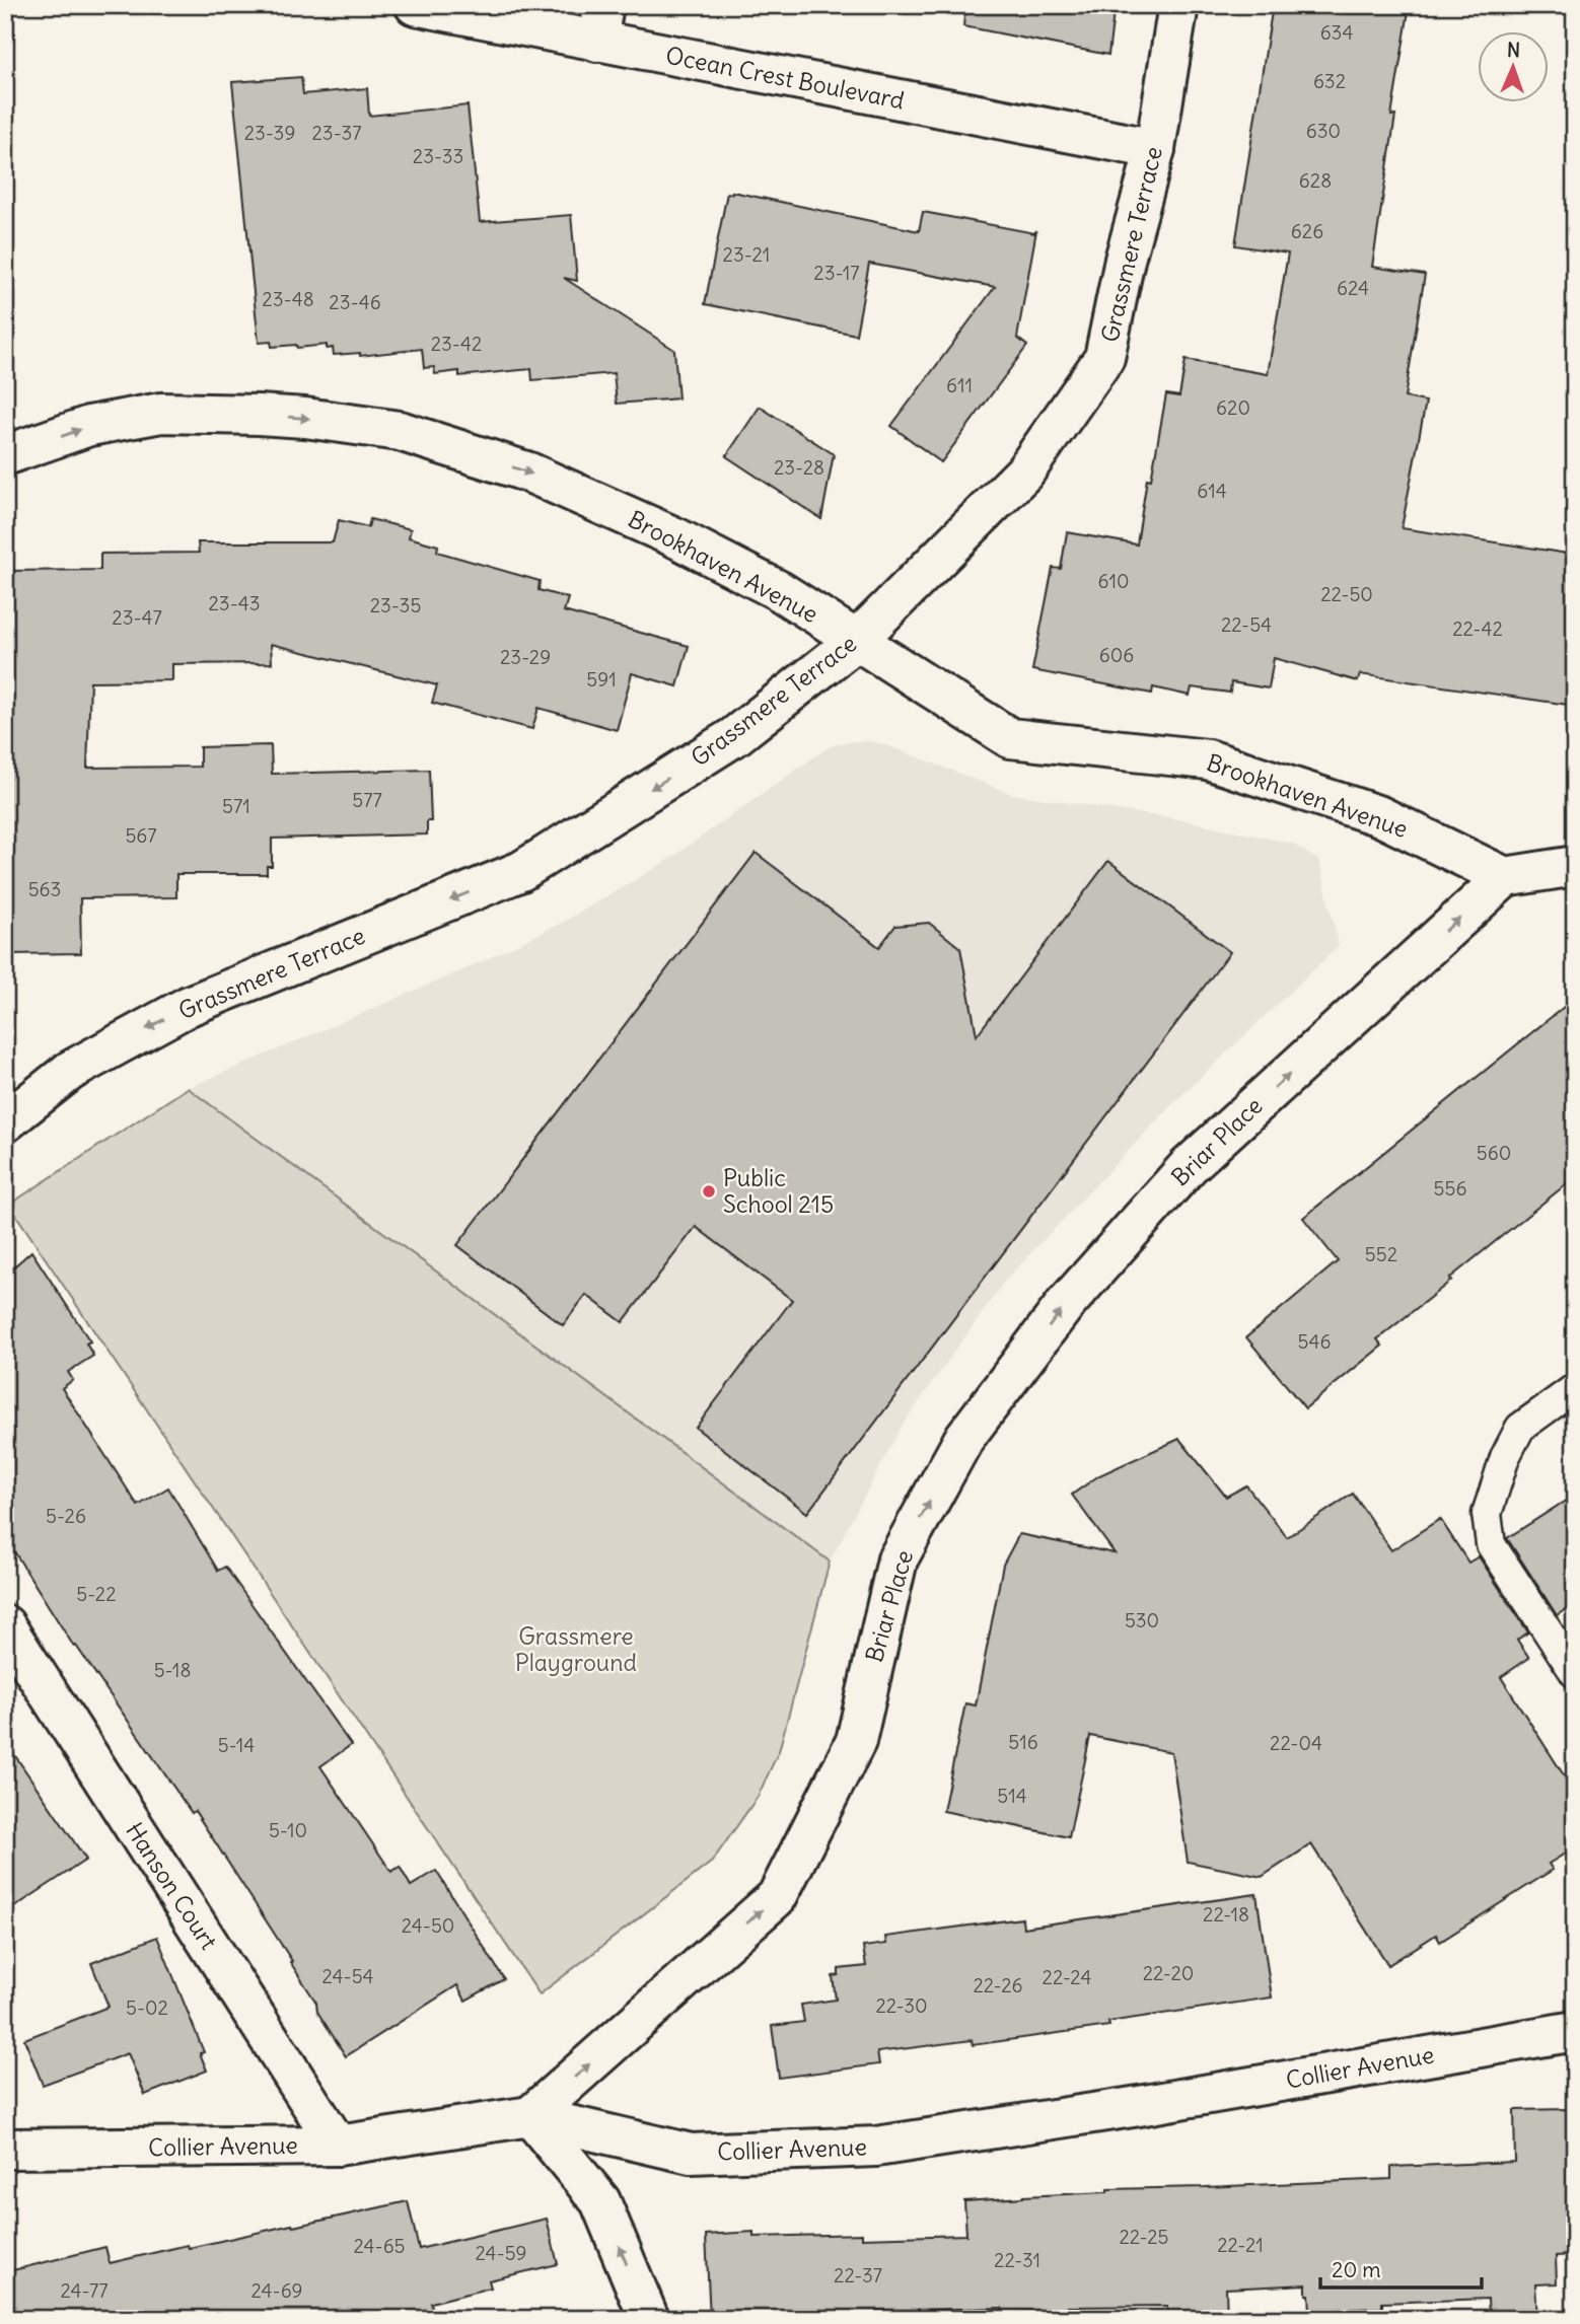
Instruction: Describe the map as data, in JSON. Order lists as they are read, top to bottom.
{
  "streets": {
    "street": [
      "Ocean Crest Boulevard",
      "Grassmere Terrace",
      "Brookhaven Avenue",
      "Briar Place",
      "Hanson Court",
      "Collier Avenue"
    ]
  },
  "crossings": [
    ["Ocean Crest Boulevard", "Grassmere Terrace"],
    ["Grassmere Terrace", "Brookhaven Avenue"],
    ["Brookhaven Avenue", "Briar Place"],
    ["Briar Place", "Collier Avenue"],
    ["Hanson Court", "Collier Avenue"]
  ],
  "one_way": ["Grassmere Terrace", "Brookhaven Avenue", "Briar Place"],
  "parks": ["Grassmere Playground"],
  "places": ["Public School 215"],
  "house_numbers": [
    "634",
    "632",
    "630",
    "23-39",
    "23-37",
    "23-33",
    "628",
    "626",
    "23-21",
    "23-17",
    "624",
    "23-48",
    "23-46",
    "23-42",
    "611",
    "620",
    "23-28",
    "614",
    "610",
    "22-50",
    "23-43",
    "23-35",
    "23-47",
    "22-54",
    "22-42",
    "606",
    "23-29",
    "591",
    "577",
    "571",
    "567",
    "563",
    "560",
    "556",
    "552",
    "546",
    "5-26",
    "5-22",
    "530",
    "5-18",
    "516",
    "22-04",
    "5-14",
    "514",
    "5-10",
    "22-18",
    "24-50",
    "22-20",
    "24-54",
    "22-24",
    "22-26",
    "22-30",
    "5-02",
    "22-25",
    "22-21",
    "24-65",
    "24-59",
    "22-31",
    "22-37",
    "24-77",
    "24-69"
  ],
  "scale_bar": "20 m",
  "north": "top"
}
